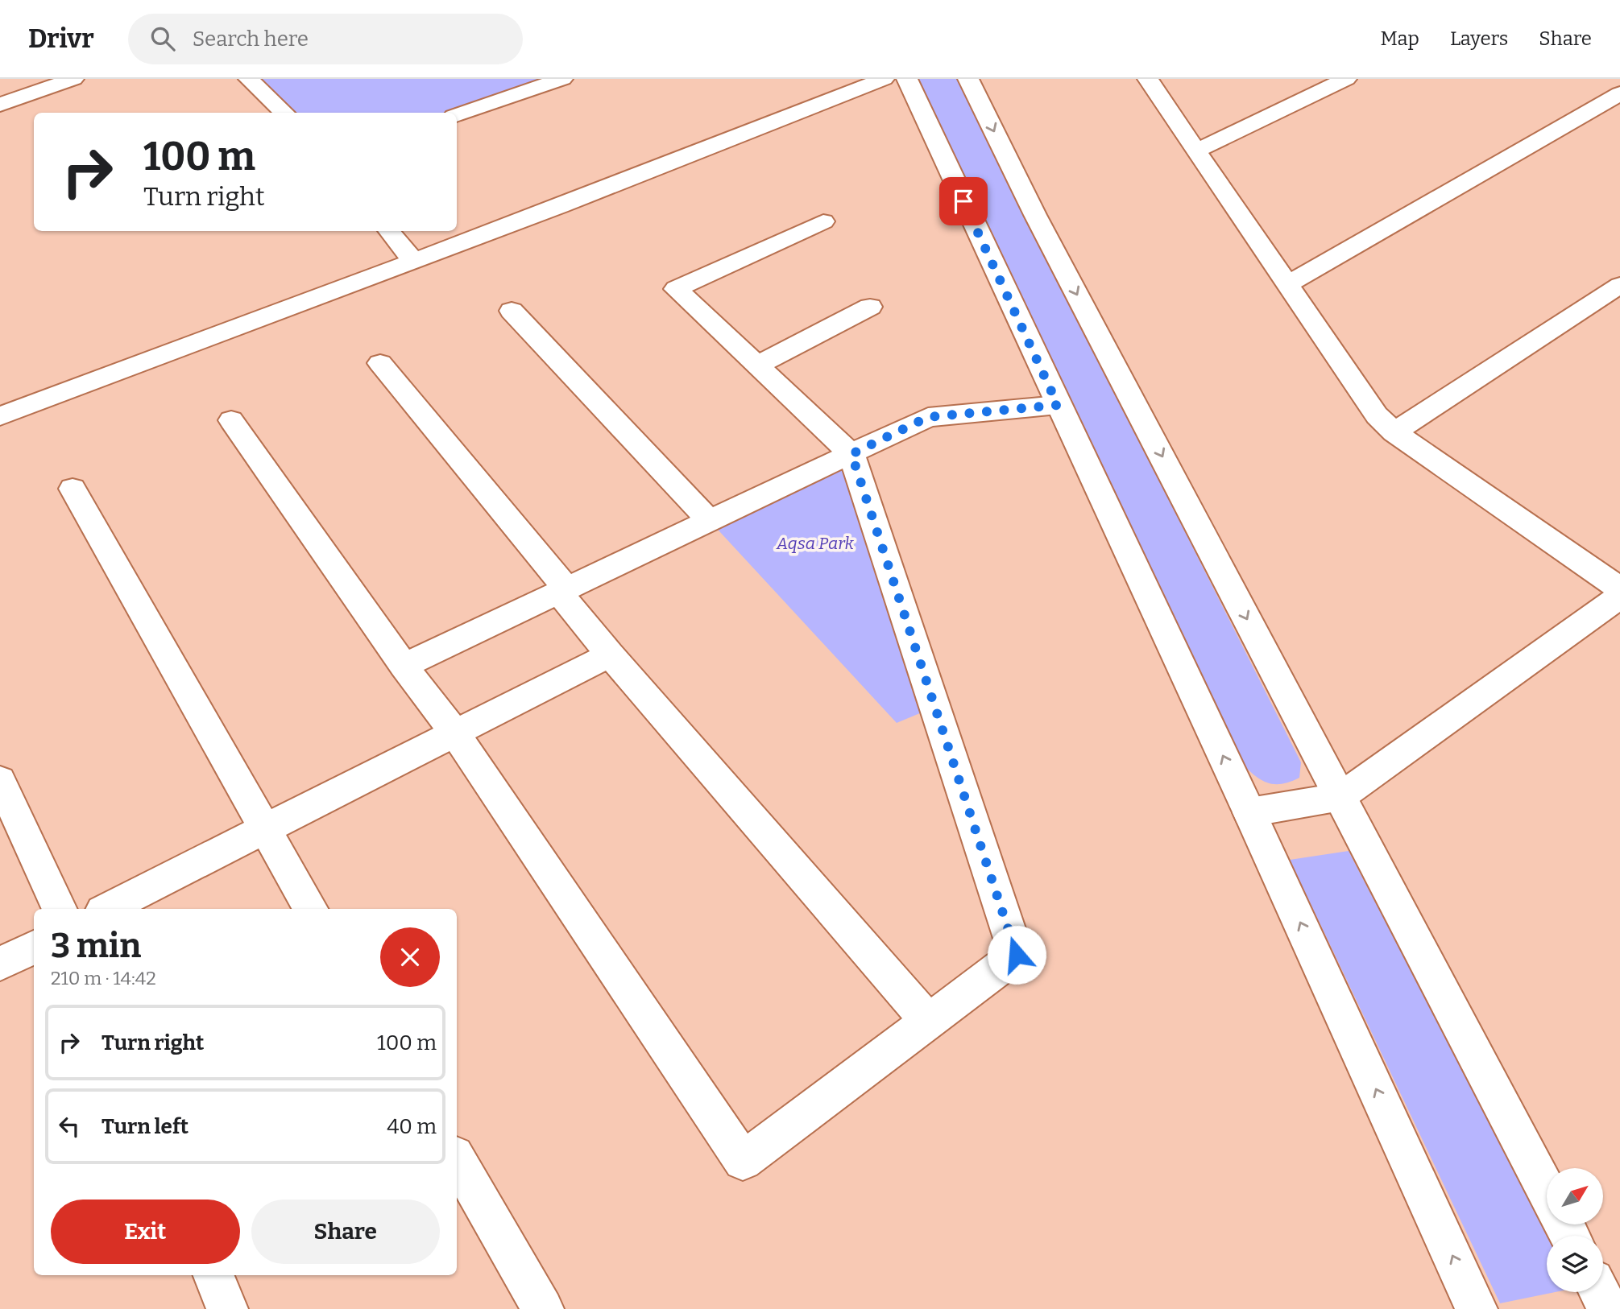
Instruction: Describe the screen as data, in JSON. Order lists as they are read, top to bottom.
{
  "parks": ["Aqsa Park"],
  "north": "top right",
  "page": {
    "header": "Drivr",
    "search": "Search here",
    "nav": ["Map", "Layers", "Share"],
    "turn": ["100 m", "Turn right"],
    "heading": ["3 min", "210 m · 14:42"],
    "list": [
      {
        "name": "Turn right",
        "value": "100 m"
      },
      {
        "name": "Turn left",
        "value": "40 m"
      }
    ],
    "buttons": ["Exit", "Share"]
  }
}
